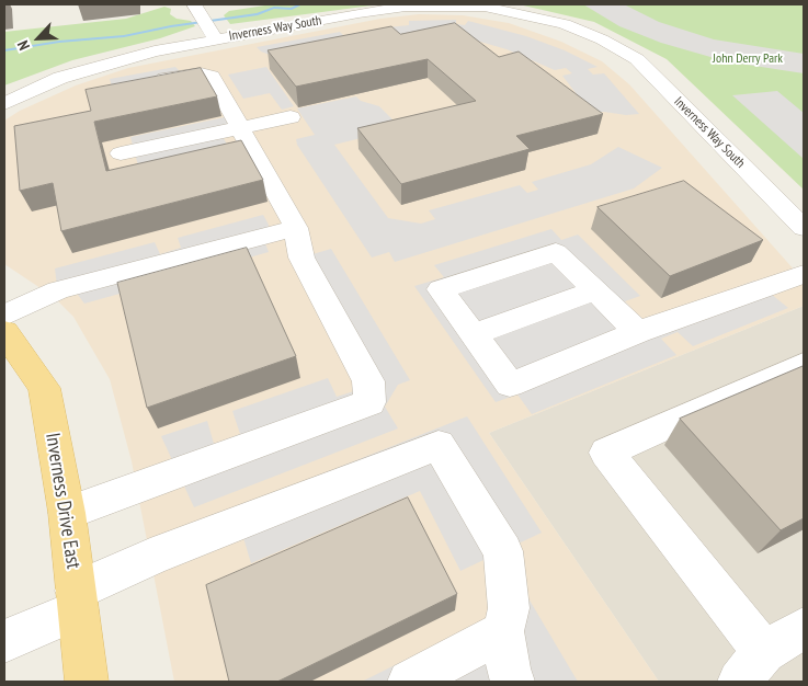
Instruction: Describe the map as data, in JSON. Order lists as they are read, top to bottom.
{
  "streets": {
    "main road": ["Inverness Drive East"],
    "street": ["Inverness Way South"]
  },
  "parks": ["John Derry Park"],
  "north": "bottom left"
}
